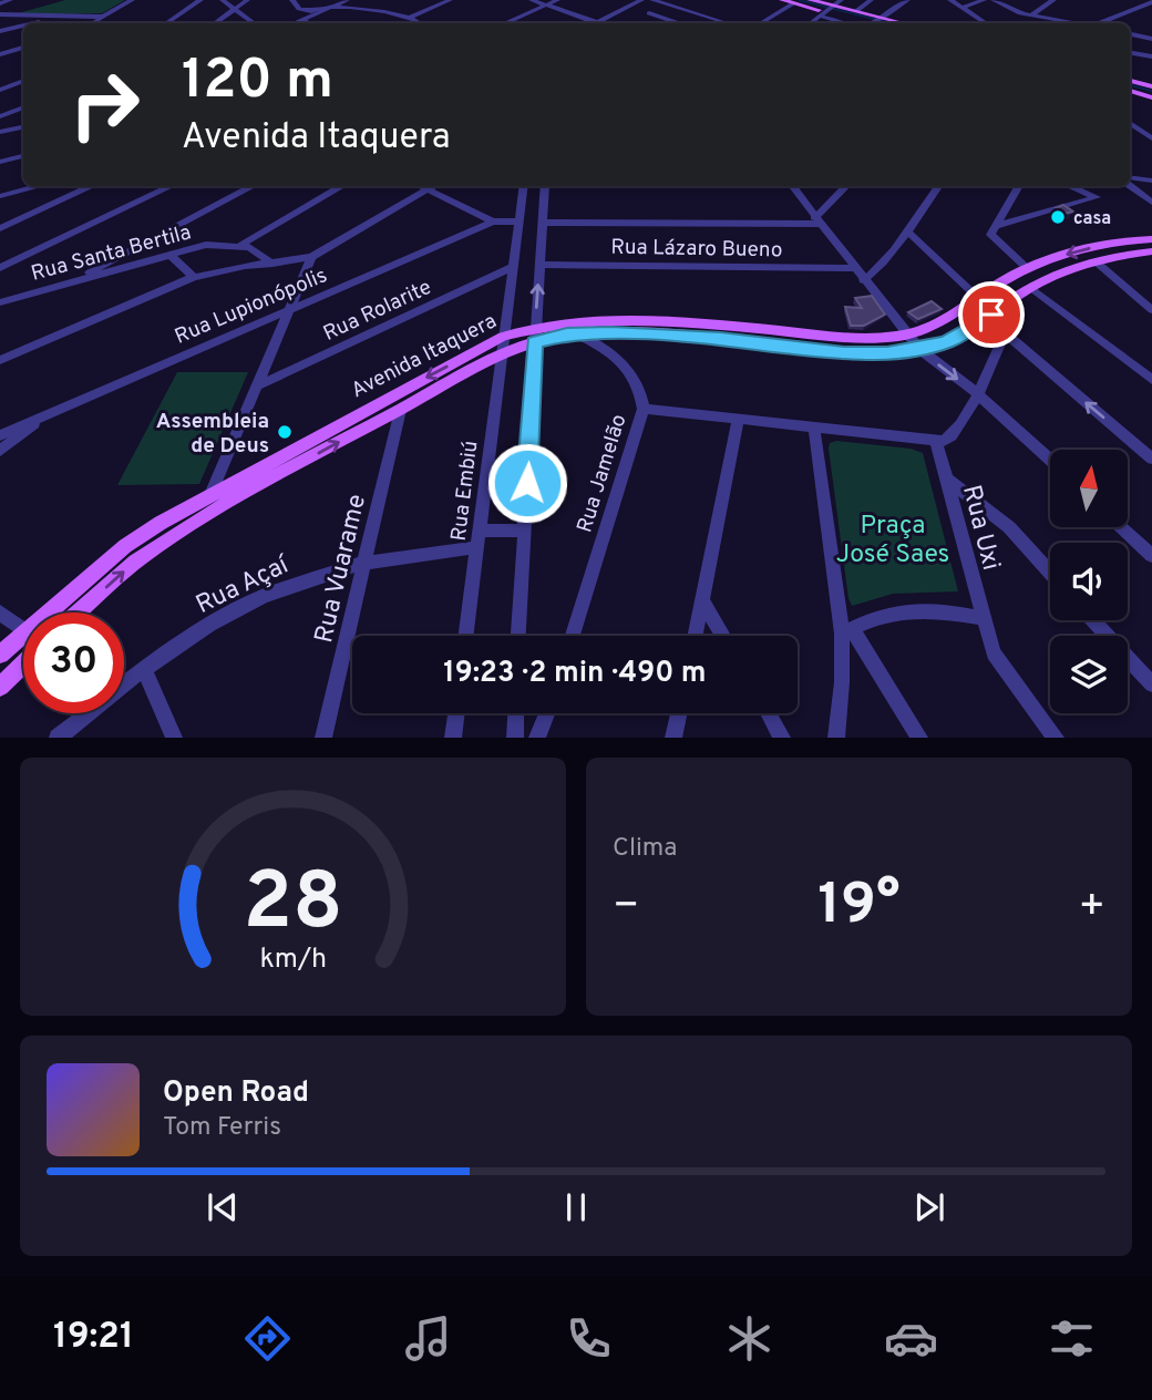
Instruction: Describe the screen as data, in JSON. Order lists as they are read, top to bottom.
{
  "streets": {
    "main road": ["Avenida Itaquera"],
    "street": [
      "Rua Lázaro Bueno",
      "Rua Santa Bertila",
      "Rua Lupionópolis",
      "Rua Rolarite",
      "Rua Jamelão",
      "Rua Embiú",
      "Rua Uxi",
      "Rua Vuarame",
      "Rua Açaí"
    ]
  },
  "crossings": [
    ["Rua Lupionópolis", "Rua Embiú"],
    ["Rua Rolarite", "Rua Embiú"],
    ["Avenida Itaquera", "Rua Jamelão"],
    ["Avenida Itaquera", "Rua Embiú"],
    ["Avenida Itaquera", "Rua Vuarame"],
    ["Rua Embiú", "Rua Açaí"],
    ["Rua Vuarame", "Rua Açaí"]
  ],
  "parks": ["Praça José Saes"],
  "places": ["casa", "Assembleia de Deus"],
  "north": "top",
  "page": {
    "turn": ["120 m", "Avenida Itaquera"],
    "limit": "30",
    "trip": "19:23 · 2 min · 490 m",
    "tile": "Clima",
    "heat": ["−", "19°", "+"],
    "song": ["Open Road", "Tom Ferris"],
    "tabs": "19:21",
    "gauge": ["28", "km/h"]
  }
}
